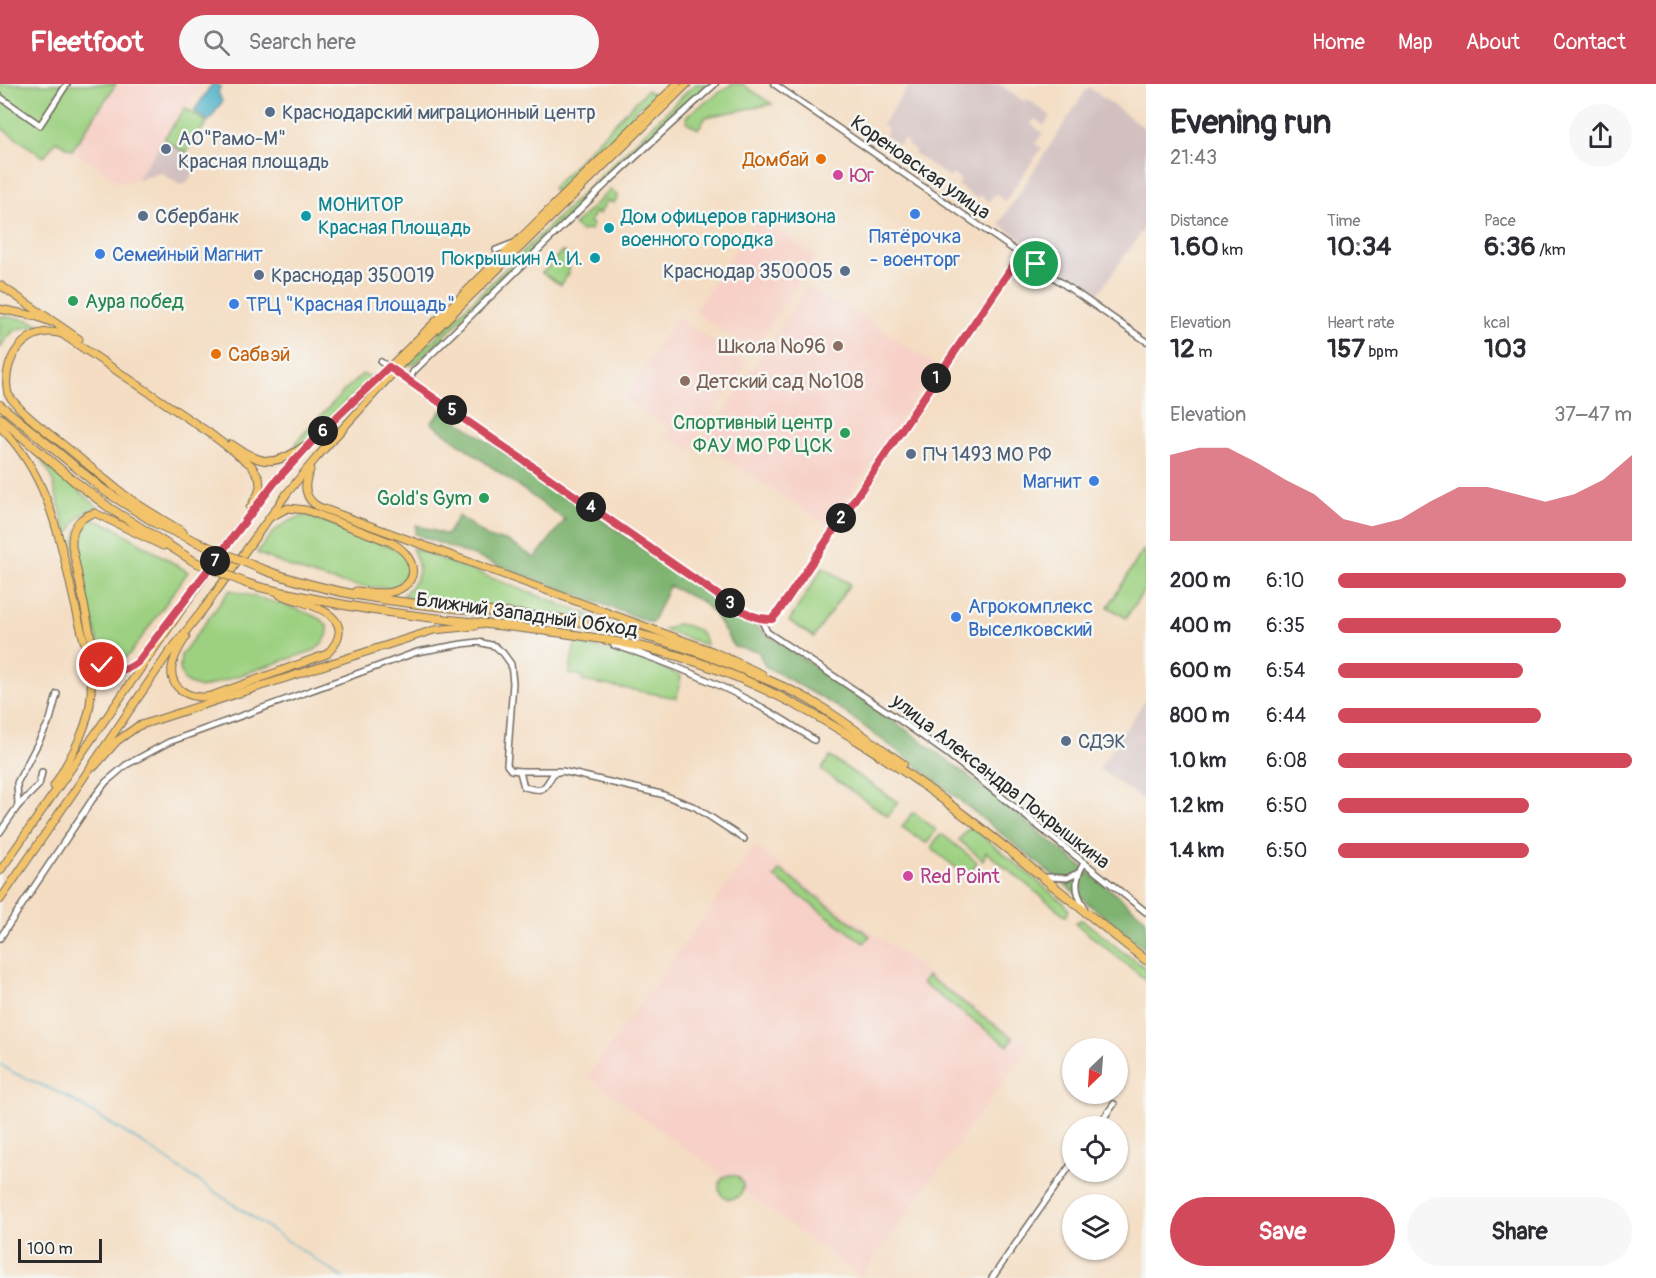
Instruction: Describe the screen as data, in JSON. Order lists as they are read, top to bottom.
{
  "streets": {
    "highway": ["Ближний Западный Обход"],
    "street": ["Кореновская улица", "улица Александра Покрышкина"]
  },
  "places": [
    "Краснодарский миграционный центр",
    "АО\"Рамо-М\" Красная площадь",
    "Домбай",
    "Юг",
    "Пятёрочка - военторг",
    "Сбербанк",
    "МОНИТОР Красная Площадь",
    "Дом офицеров гарнизона военного городка",
    "Семейный Магнит",
    "Покрышкин А. И.",
    "Краснодар 350005",
    "Краснодар 350019",
    "Аура побед",
    "ТРЦ \"Красная Площадь\"",
    "Школа №96",
    "Сабвэй",
    "Детский сад №108",
    "Спортивный центр ФАУ МО РФ ЦСК",
    "ПЧ 1493 МО РФ",
    "Магнит",
    "Gold's Gym",
    "Агрокомплекс Выселковский",
    "СДЭК",
    "Red Point"
  ],
  "scale_bar": "100 m",
  "north": "bottom left",
  "page": {
    "header": "Fleetfoot",
    "search": "Search here",
    "nav": [
      "Home",
      "Map",
      "About",
      "Contact"
    ],
    "heading": ["Evening run", "21:43"],
    "stats": [
      ["Distance", "1.60 km"],
      ["Time", "10:34"],
      ["Pace", "6:36 /km"],
      ["Elevation", "12 m"],
      ["Heart rate", "157 bpm"],
      ["kcal", "103"]
    ],
    "pins": [
      "1",
      "5",
      "6",
      "4",
      "2",
      "7",
      "3"
    ],
    "chart": ["Elevation", "37–47 m"],
    "list": [
      {
        "name": "200 m",
        "note": "6:10"
      },
      {
        "name": "400 m",
        "note": "6:35"
      },
      {
        "name": "600 m",
        "note": "6:54"
      },
      {
        "name": "800 m",
        "note": "6:44"
      },
      {
        "name": "1.0 km",
        "note": "6:08"
      },
      {
        "name": "1.2 km",
        "note": "6:50"
      },
      {
        "name": "1.4 km",
        "note": "6:50"
      }
    ],
    "buttons": ["Save", "Share"],
    "scale": "100 m"
  }
}
